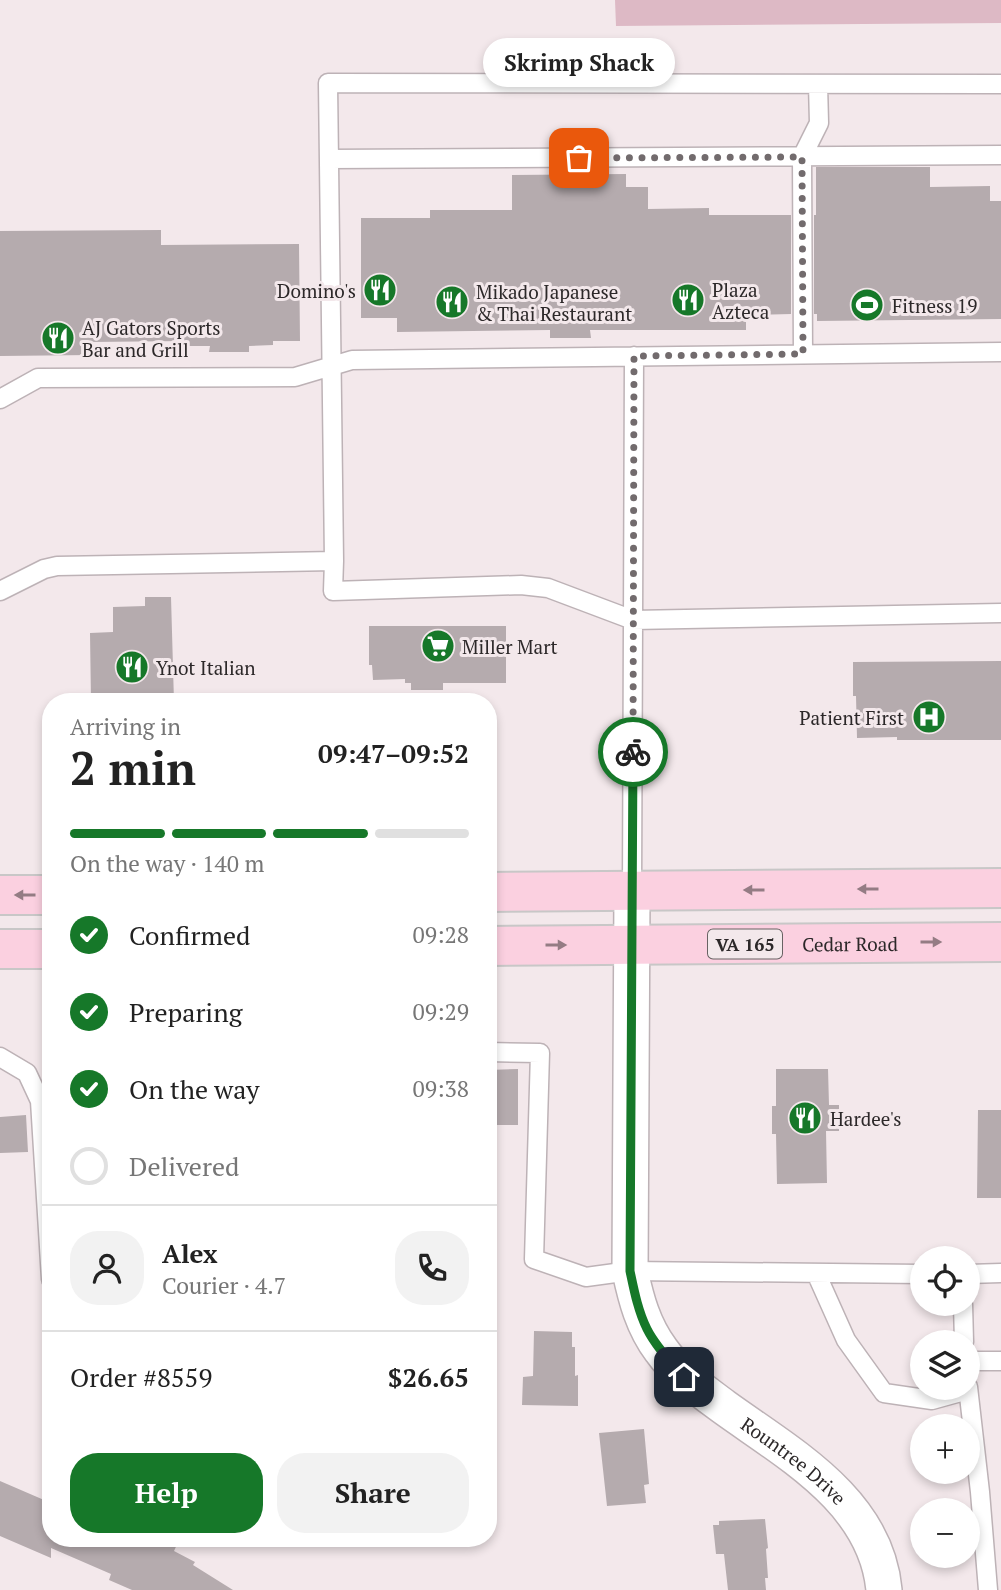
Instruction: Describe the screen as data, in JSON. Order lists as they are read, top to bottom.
{
  "streets": {
    "main road": ["Cedar Road", "VA 165"],
    "street": ["Rountree Drive"]
  },
  "crossings": [
    ["Cedar Road", "Rountree Drive"]
  ],
  "places": {
    "other": ["Skrimp Shack"],
    "restaurant": [
      "Domino's",
      "Plaza Azteca",
      "Mikado Japanese & Thai Restaurant",
      "AJ Gators Sports Bar and Grill",
      "Ynot Italian",
      "Hardee's"
    ],
    "sports": ["Fitness 19"],
    "supermarket": ["Miller Mart"],
    "hospital": ["Patient First"]
  },
  "page": {
    "bubble": "Skrimp Shack",
    "heading": ["2 min", "Arriving in", "09:47–09:52"],
    "panel": [
      "Alex",
      "Courier · 4.7",
      "Order #8559",
      "$26.65"
    ],
    "bar": "On the way · 140 m",
    "list": [
      ["Confirmed", "09:28"],
      ["Preparing", "09:29"],
      ["On the way", "09:38"],
      "Delivered"
    ],
    "map_buttons": ["+", "−"],
    "buttons": ["Help", "Share"]
  }
}
